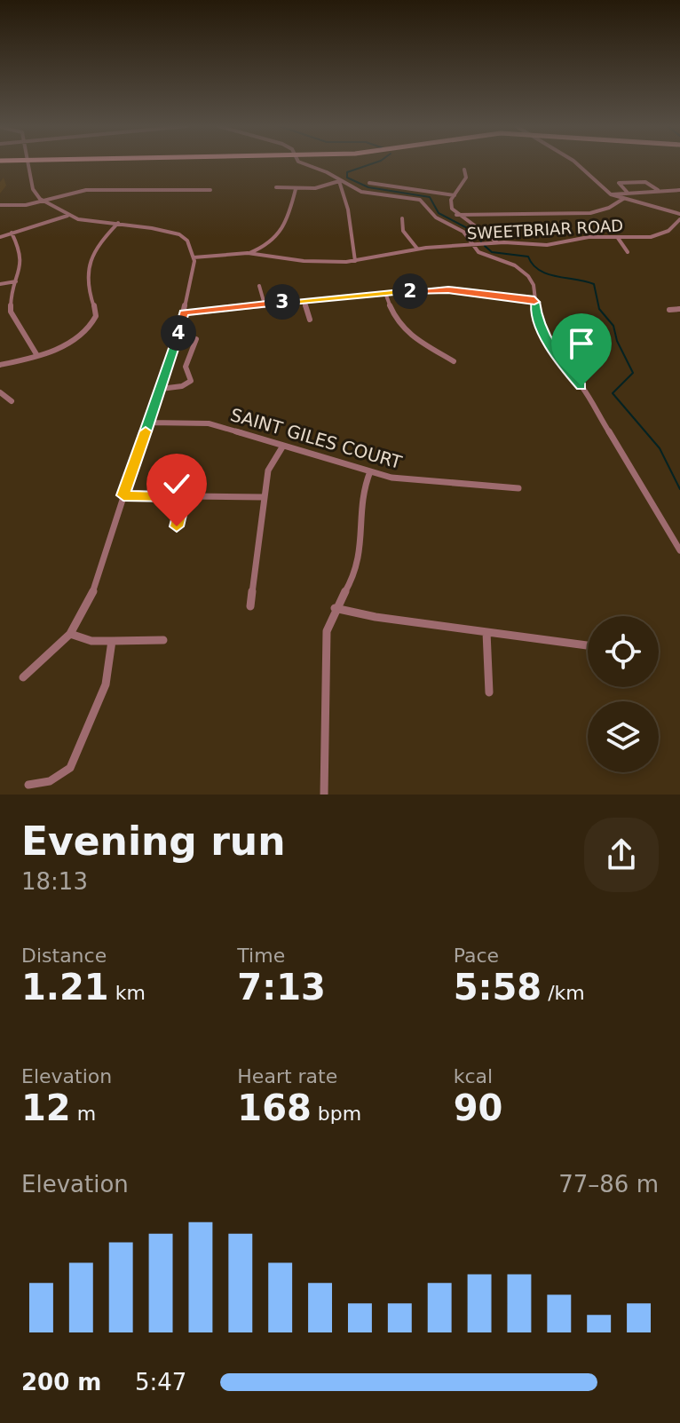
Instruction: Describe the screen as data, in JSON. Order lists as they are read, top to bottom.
{
  "streets": {
    "street": ["SWEETBRIAR ROAD", "SAINT GILES COURT"]
  },
  "page": {
    "pins": ["2", "3", "4"],
    "heading": ["Evening run", "18:13"],
    "stats": [
      ["Distance", "1.21 km"],
      ["Time", "7:13"],
      ["Pace", "5:58 /km"],
      ["Elevation", "12 m"],
      ["Heart rate", "168 bpm"],
      ["kcal", "90"]
    ],
    "chart": ["Elevation", "77–86 m"],
    "list": [
      {
        "name": "200 m",
        "note": "5:47"
      }
    ]
  }
}
